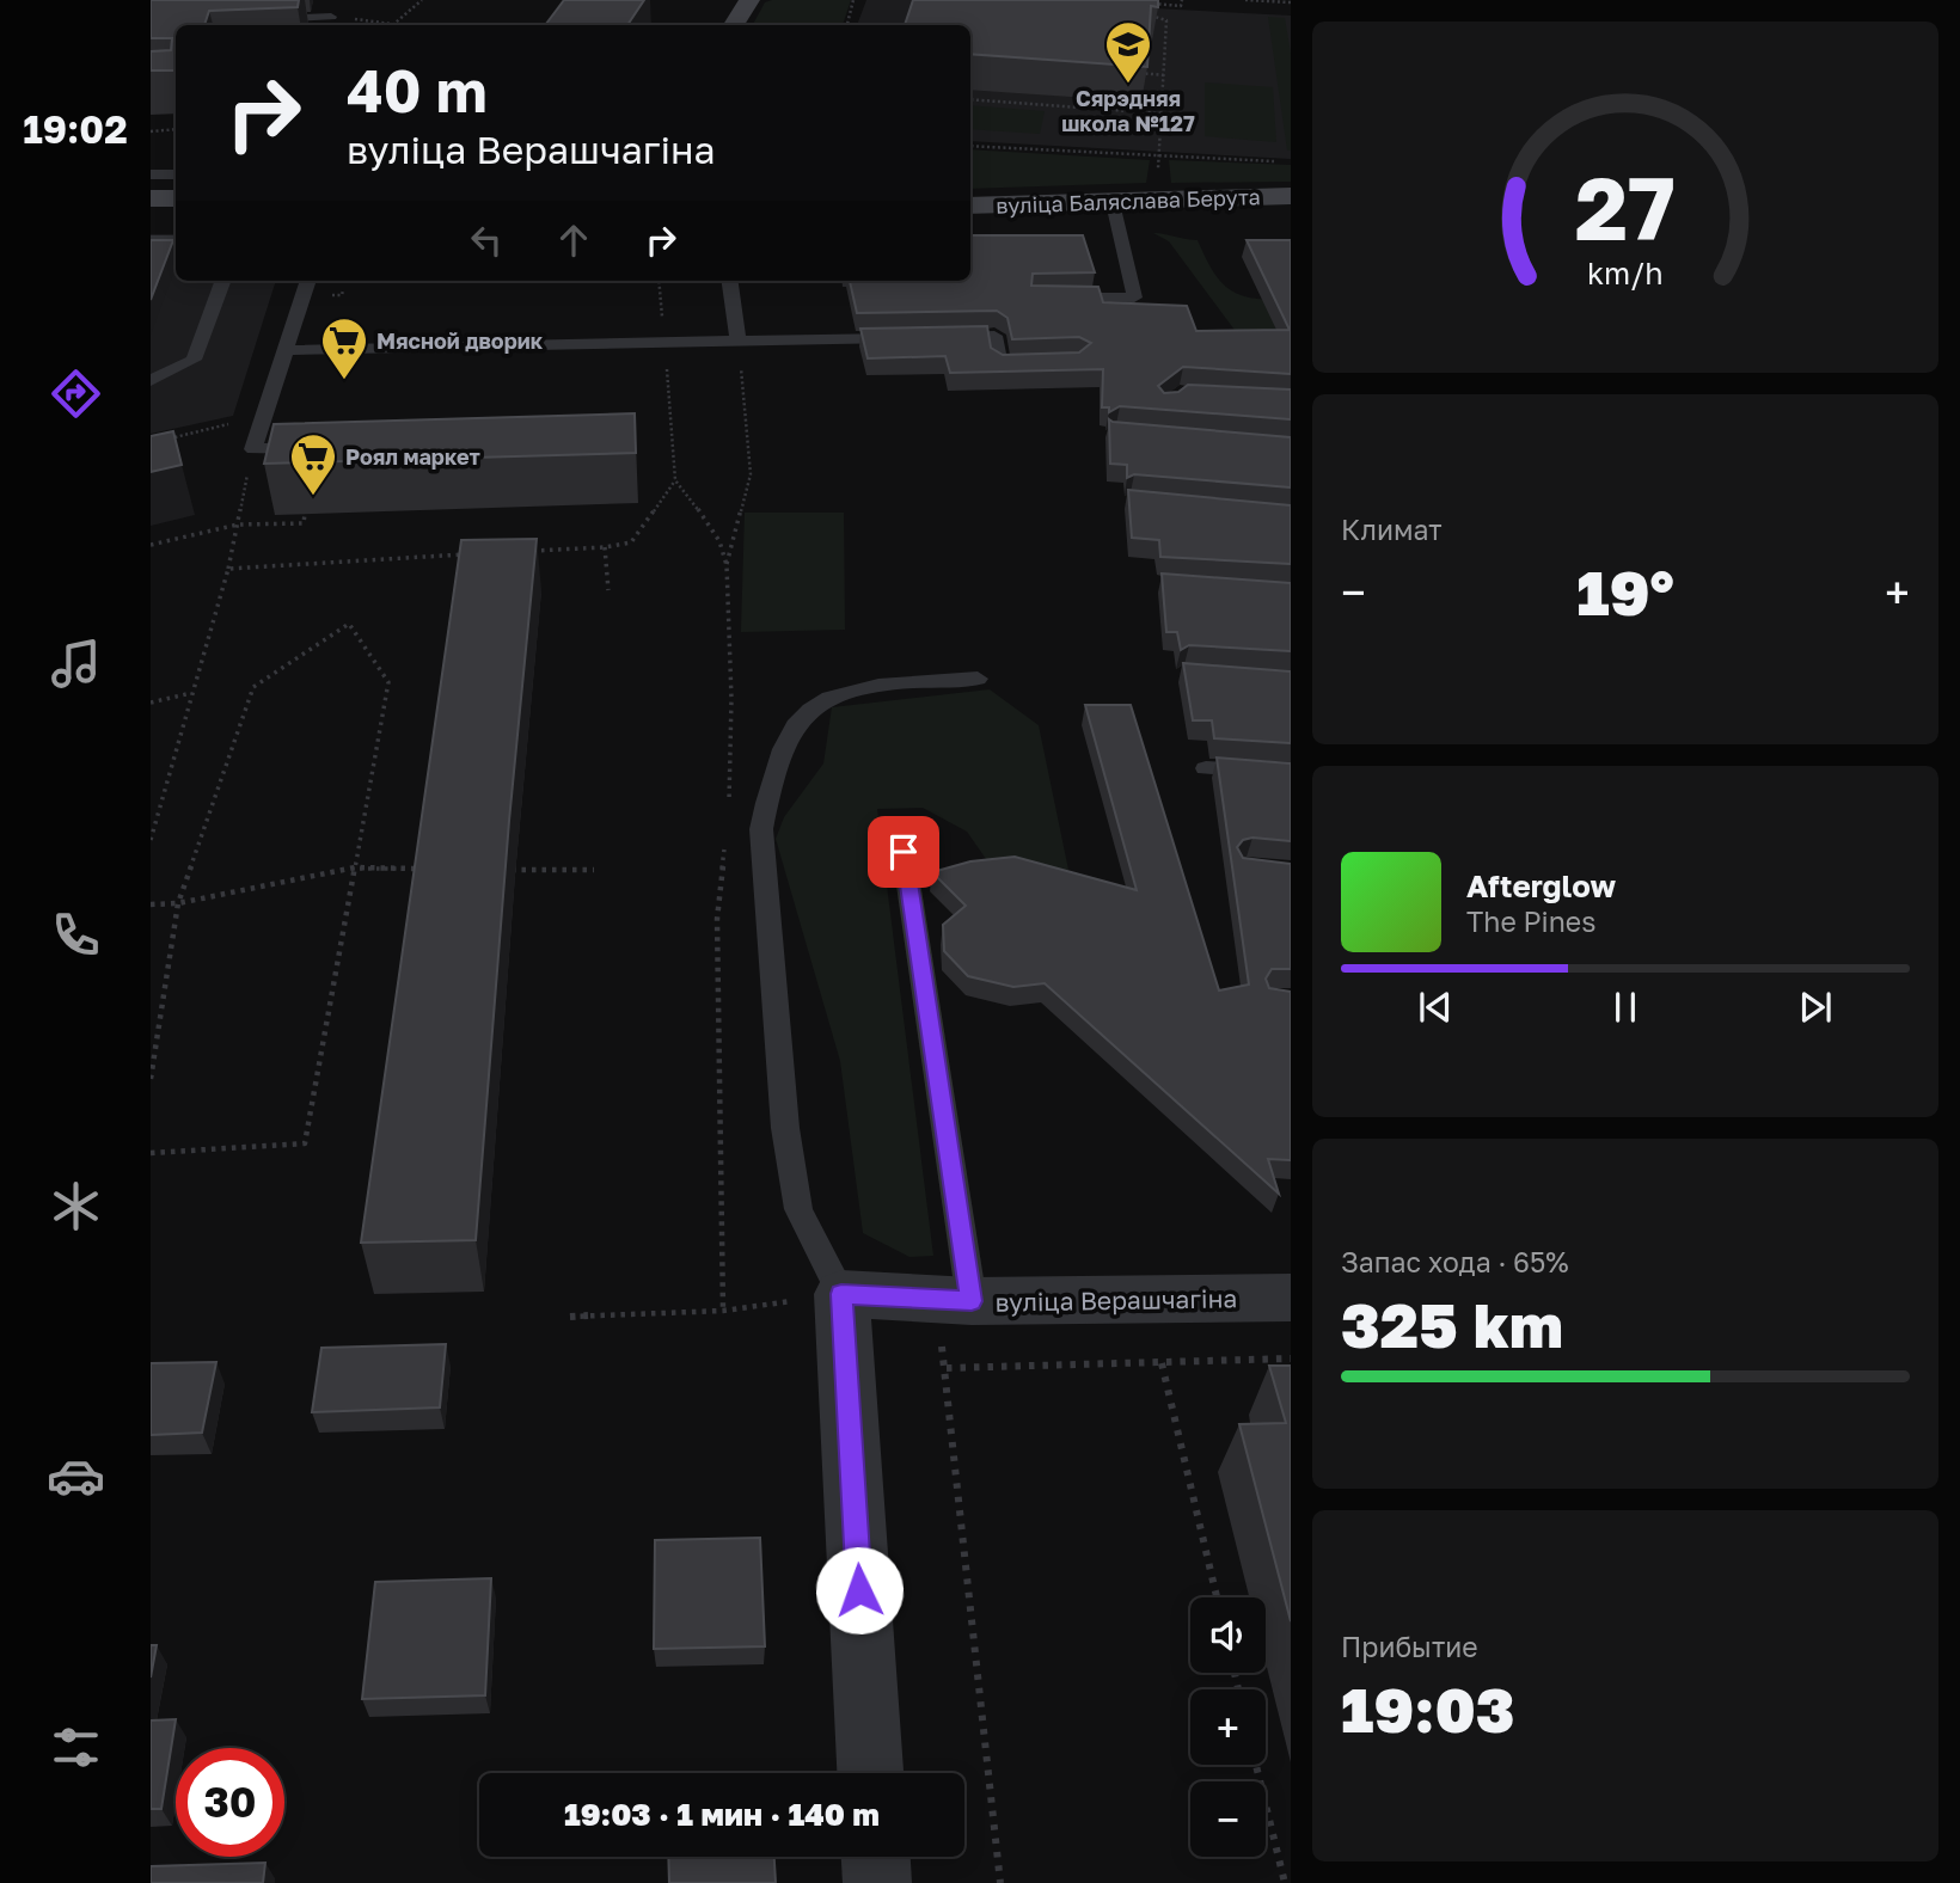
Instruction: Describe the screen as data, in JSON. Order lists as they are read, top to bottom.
{
  "streets": {
    "street": ["вуліца Баляслава Берута", "вуліца Верашчагіна"]
  },
  "places": {
    "school or university": ["Сярэдняя школа №127"],
    "supermarket": ["Мясной дворик", "Роял маркет"]
  },
  "page": {
    "tabs": "19:02",
    "turn": ["40 m", "вуліца Верашчагіна"],
    "tile": [
      "Климат",
      ["Запас хода · 65%", "325 km"],
      ["Прибытие", "19:03"]
    ],
    "heat": ["−", "19°", "+"],
    "song": ["Afterglow", "The Pines"],
    "map_buttons": ["+", "−"],
    "limit": "30",
    "trip": "19:03 · 1 мин · 140 m",
    "gauge": ["27", "km/h"]
  }
}
